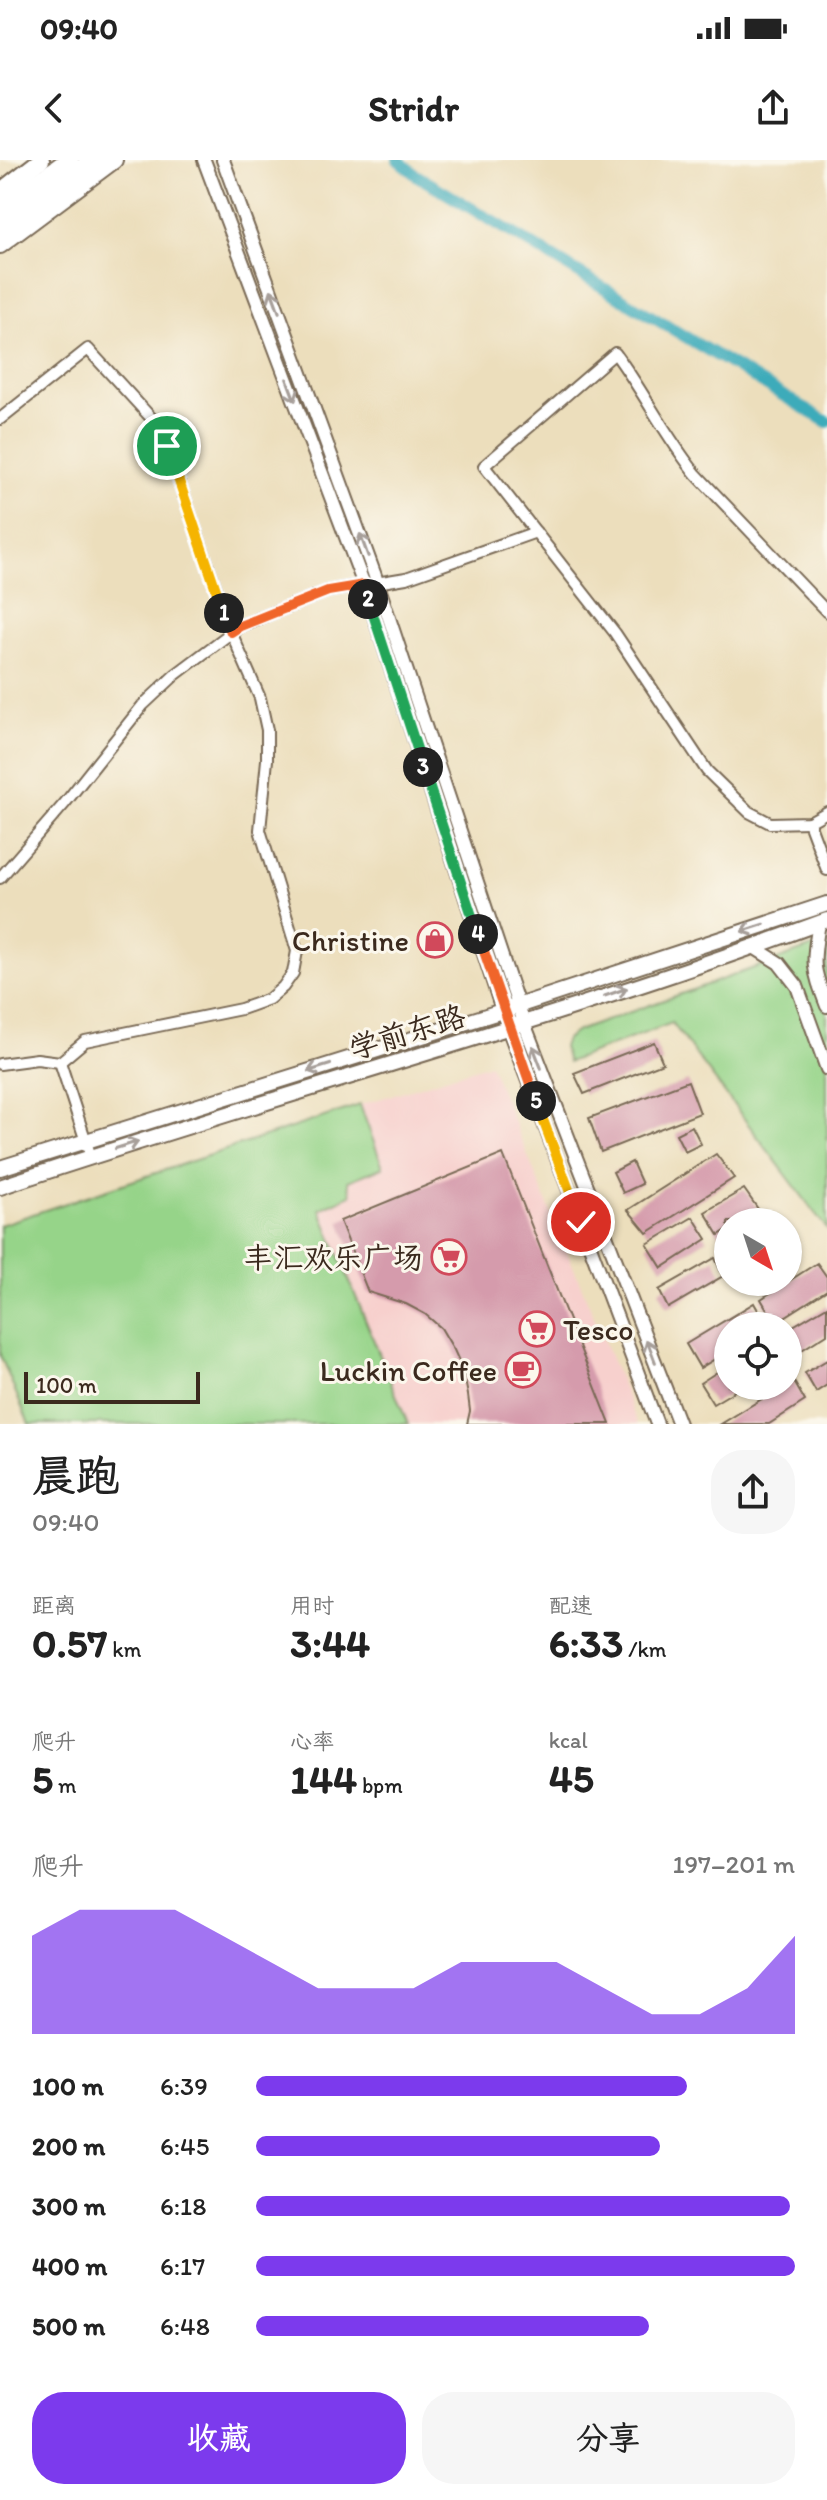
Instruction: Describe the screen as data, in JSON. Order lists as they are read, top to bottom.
{
  "streets": {
    "main road": ["学前东路"]
  },
  "places": {
    "shop": ["Christine"],
    "supermarket": ["丰汇欢乐广场", "Tesco"],
    "cafe": ["Luckin Coffee"]
  },
  "scale_bar": "100 m",
  "north": "bottom right",
  "page": {
    "status": "09:40",
    "header": "Stridr",
    "pins": [
      "2",
      "1",
      "3",
      "4",
      "5"
    ],
    "scale": "100 m",
    "heading": ["晨跑", "09:40"],
    "stats": [
      ["距离", "0.57 km"],
      ["用时", "3:44"],
      ["配速", "6:33 /km"],
      ["爬升", "5 m"],
      ["心率", "144 bpm"],
      ["kcal", "45"]
    ],
    "chart": ["爬升", "197–201 m"],
    "list": [
      {
        "name": "100 m",
        "note": "6:39"
      },
      {
        "name": "200 m",
        "note": "6:45"
      },
      {
        "name": "300 m",
        "note": "6:18"
      },
      {
        "name": "400 m",
        "note": "6:17"
      },
      {
        "name": "500 m",
        "note": "6:48"
      }
    ],
    "buttons": ["收藏", "分享"]
  }
}
